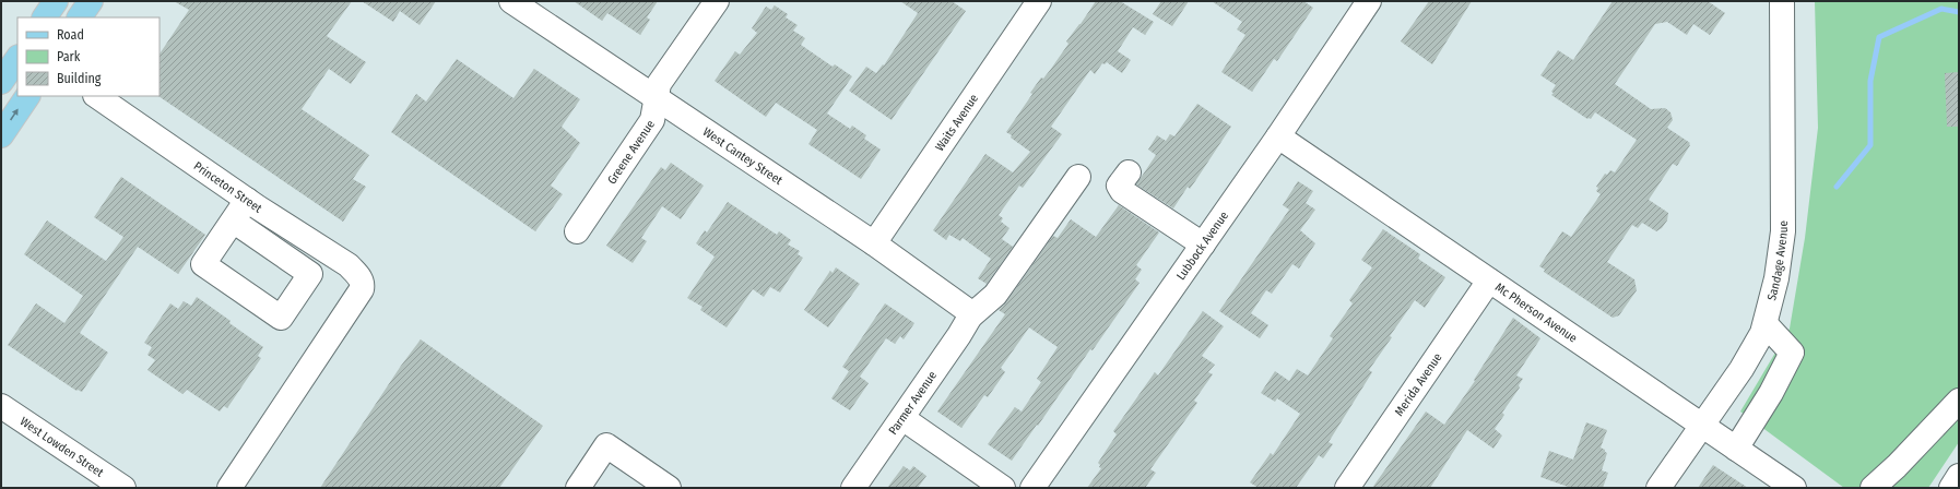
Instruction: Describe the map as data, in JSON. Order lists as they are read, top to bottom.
{
  "streets": {
    "street": [
      "Waits Avenue",
      "Greene Avenue",
      "West Cantey Street",
      "Princeton Street",
      "Lubbock Avenue",
      "Sandage Avenue",
      "Mc Pherson Avenue",
      "Merida Avenue",
      "Parmer Avenue",
      "West Lowden Street"
    ]
  },
  "crossings": [
    ["Waits Avenue", "West Cantey Street"],
    ["Greene Avenue", "West Cantey Street"],
    ["West Cantey Street", "Parmer Avenue"],
    ["Lubbock Avenue", "Mc Pherson Avenue"],
    ["Sandage Avenue", "Mc Pherson Avenue"],
    ["Mc Pherson Avenue", "Merida Avenue"]
  ],
  "legend": ["Road", "Park", "Building"]
}
